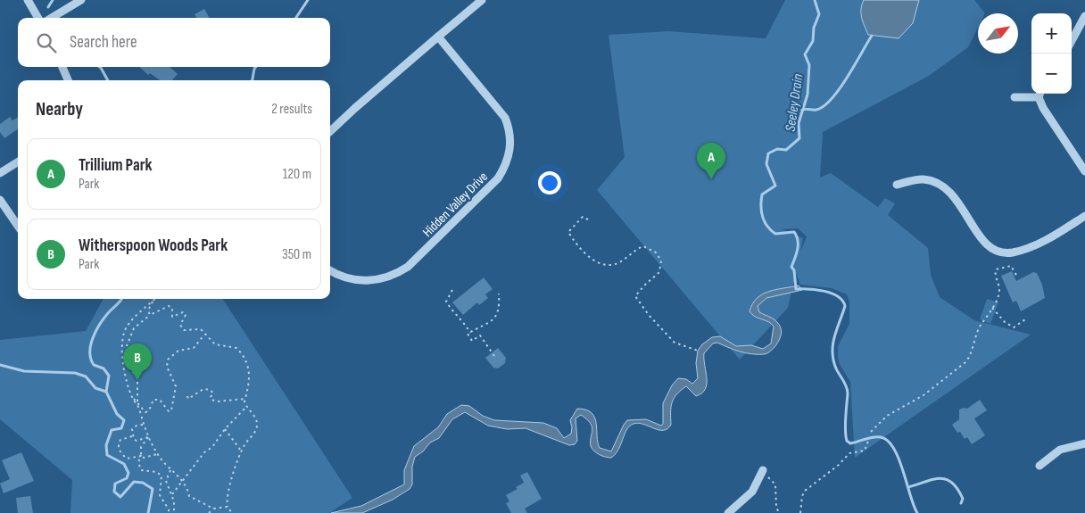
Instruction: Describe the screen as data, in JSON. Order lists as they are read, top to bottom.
{
  "streets": {
    "street": ["Hidden Valley Drive"]
  },
  "water": ["Seeley Drain"],
  "north": "top right",
  "page": {
    "map_buttons": ["+", "−"],
    "search": "Search here",
    "heading": ["Nearby", "2 results"],
    "list": [
      {
        "mark": "A",
        "name": "Trillium Park",
        "note": "Park",
        "value": "120 m"
      },
      {
        "mark": "B",
        "name": "Witherspoon Woods Park",
        "note": "Park",
        "value": "350 m"
      }
    ],
    "pins": ["A", "B"]
  }
}
